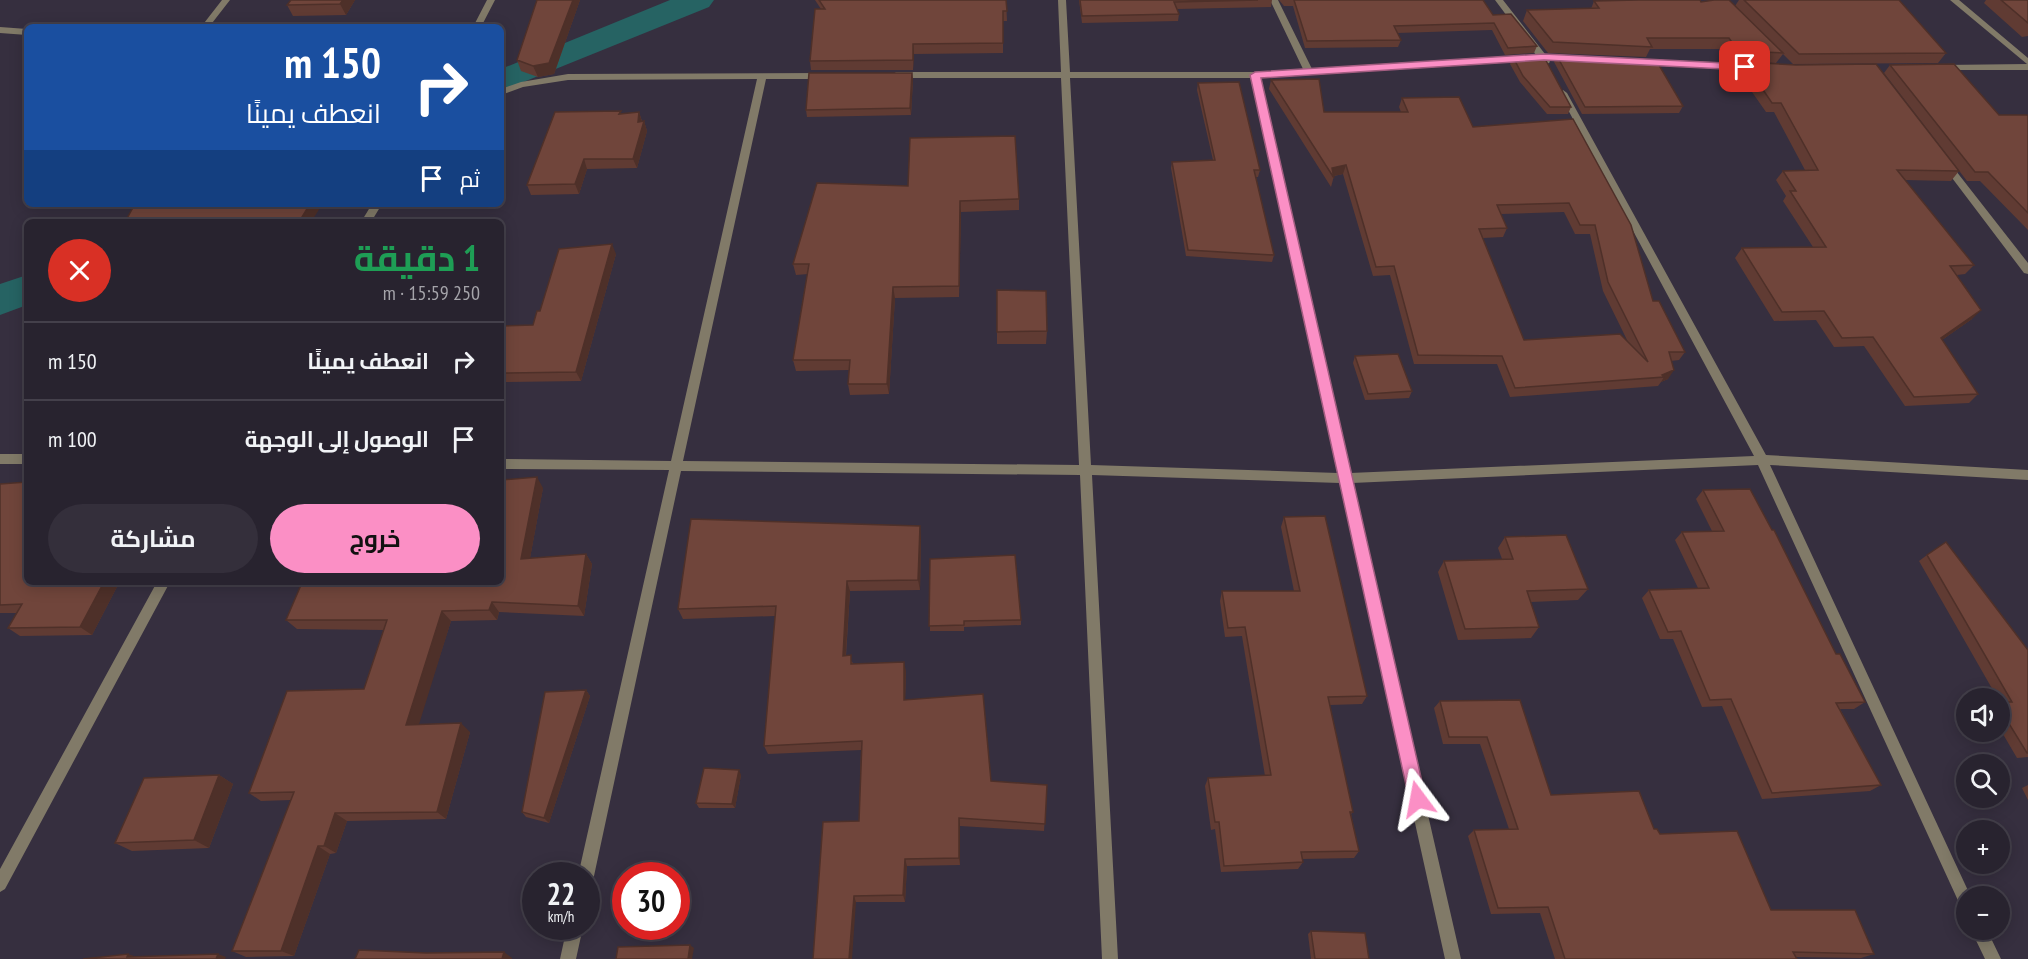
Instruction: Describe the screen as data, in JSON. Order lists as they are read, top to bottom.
{
  "page": {
    "turn": ["150 m", "انعطف يمينًا"],
    "then": "ثم",
    "heading": ["1 دقيقة", "250 m · 15:59"],
    "list": [
      {
        "name": "انعطف يمينًا",
        "value": "150 m"
      },
      {
        "name": "الوصول إلى الوجهة",
        "value": "100 m"
      }
    ],
    "buttons": ["خروج", "مشاركة"],
    "map_buttons": ["+", "−"],
    "speed": "22 km/h",
    "limit": "30"
  }
}
